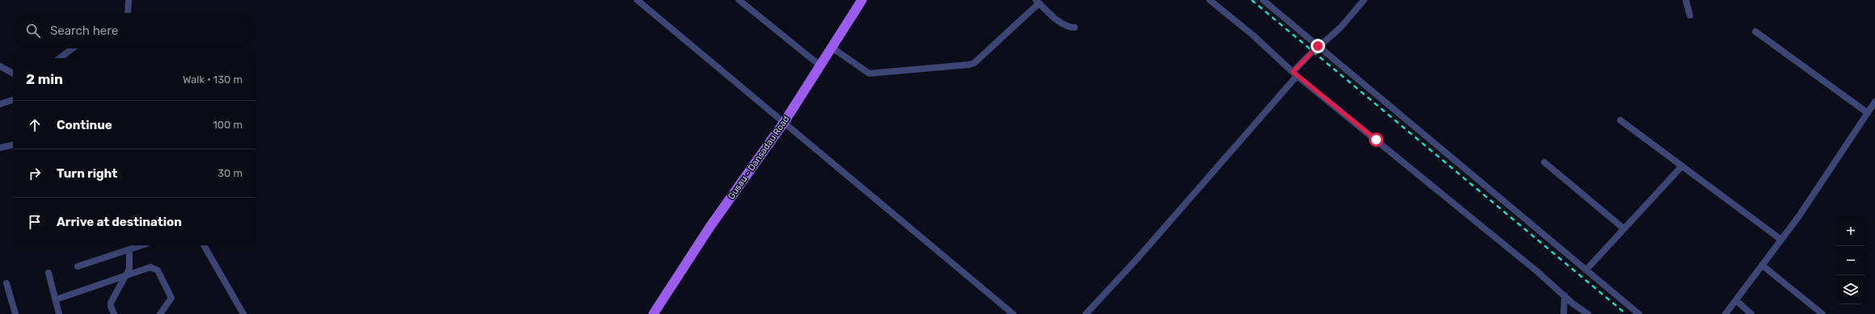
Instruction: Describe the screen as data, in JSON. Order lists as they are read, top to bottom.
{
  "streets": {
    "main road": ["Gusau - Dansadau Road"]
  },
  "page": {
    "search": "Search here",
    "heading": ["2 min", "Walk · 130 m"],
    "list": [
      ["Continue", "100 m"],
      ["Turn right", "30 m"],
      "Arrive at destination"
    ],
    "map_buttons": ["+", "−"]
  }
}
